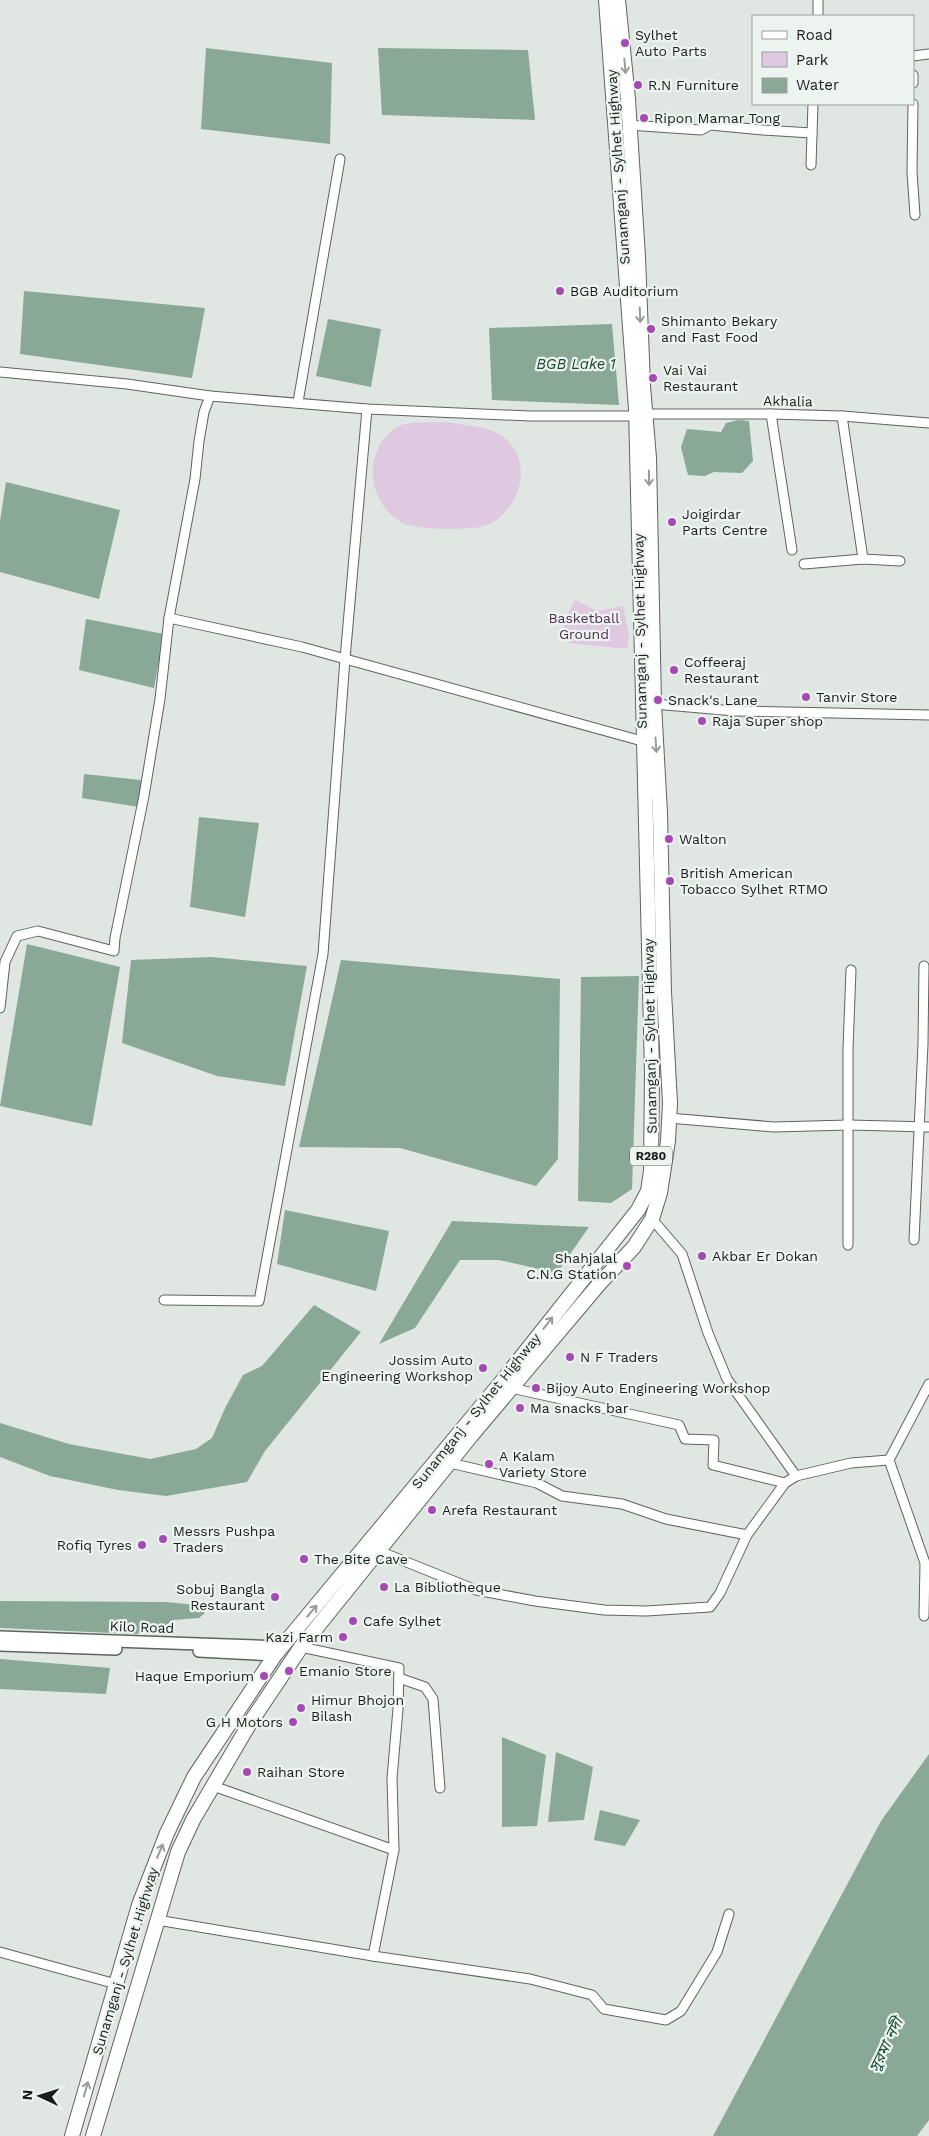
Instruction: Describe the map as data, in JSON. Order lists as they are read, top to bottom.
{
  "streets": {
    "main road": ["Sunamganj - Sylhet Highway", "R280"],
    "street": ["Akhalia", "Kilo Road"]
  },
  "crossings": [
    ["Sunamganj - Sylhet Highway", "Akhalia"],
    ["Sunamganj - Sylhet Highway", "Kilo Road"]
  ],
  "water": ["BGB Lake 1", "সুরমা নদী"],
  "parks": ["Basketball Ground"],
  "places": [
    "Sylhet Auto Parts",
    "R.N Furniture",
    "Ripon Mamar Tong",
    "BGB Auditorium",
    "Shimanto Bekary and Fast Food",
    "Vai Vai Restaurant",
    "Joigirdar Parts Centre",
    "Coffeeraj Restaurant",
    "Tanvir Store",
    "Snack's Lane",
    "Raja Super shop",
    "Walton",
    "British American Tobacco Sylhet RTMO",
    "Akbar Er Dokan",
    "Shahjalal C.N.G Station",
    "N F Traders",
    "Jossim Auto Engineering Workshop",
    "Bijoy Auto Engineering Workshop",
    "Ma snacks bar",
    "A Kalam Variety Store",
    "Arefa Restaurant",
    "Messrs Pushpa Traders",
    "Rofiq Tyres",
    "The Bite Cave",
    "La Bibliotheque",
    "Sobuj Bangla Restaurant",
    "Cafe Sylhet",
    "Kazi Farm",
    "Emanio Store",
    "Haque Emporium",
    "Himur Bhojon Bilash",
    "G H Motors",
    "Raihan Store"
  ],
  "legend": ["Road", "Park", "Water"],
  "north": "left"
}
